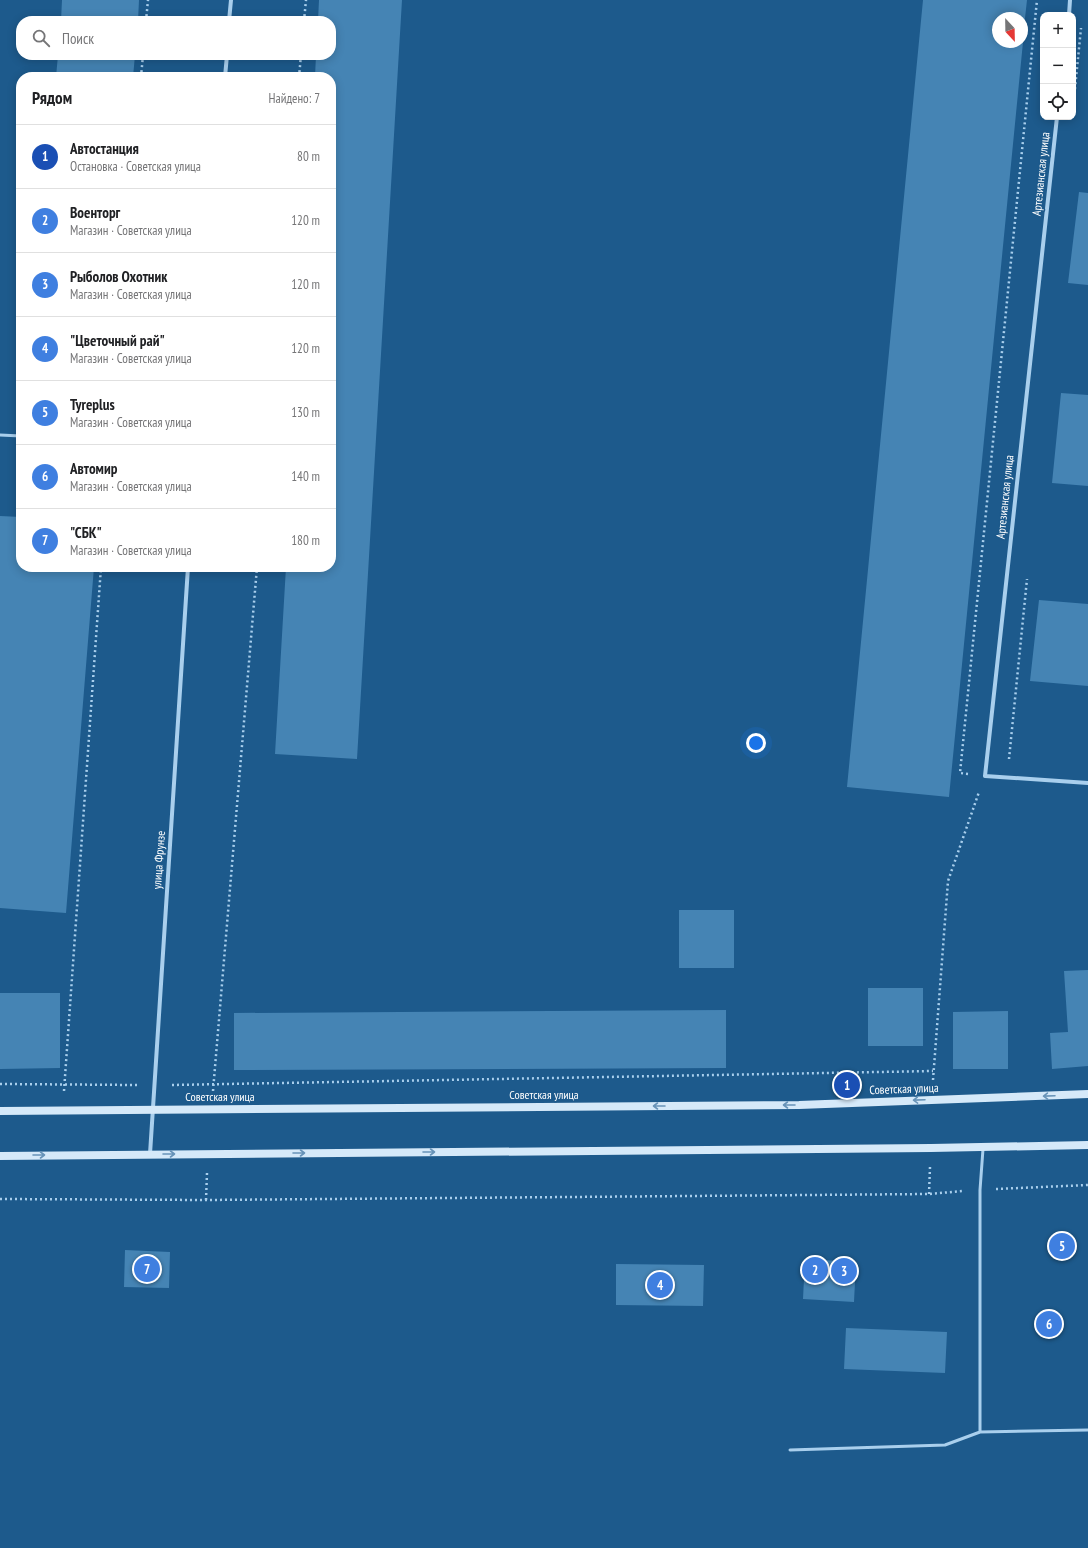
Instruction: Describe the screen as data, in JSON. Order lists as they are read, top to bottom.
{
  "streets": {
    "street": ["Артезианская улица", "улица Фрунзе", "Советская улица"]
  },
  "crossings": [
    ["улица Фрунзе", "Советская улица"]
  ],
  "north": "bottom",
  "page": {
    "map_buttons": ["+", "−"],
    "search": "Поиск",
    "heading": ["Рядом", "Найдено: 7"],
    "list": [
      {
        "mark": "1",
        "name": "Автостанция",
        "note": "Остановка · Советская улица",
        "value": "80 m"
      },
      {
        "mark": "2",
        "name": "Военторг",
        "note": "Магазин · Советская улица",
        "value": "120 m"
      },
      {
        "mark": "3",
        "name": "Рыболов Охотник",
        "note": "Магазин · Советская улица",
        "value": "120 m"
      },
      {
        "mark": "4",
        "name": "\"Цветочный рай\"",
        "note": "Магазин · Советская улица",
        "value": "120 m"
      },
      {
        "mark": "5",
        "name": "Tyreplus",
        "note": "Магазин · Советская улица",
        "value": "130 m"
      },
      {
        "mark": "6",
        "name": "Автомир",
        "note": "Магазин · Советская улица",
        "value": "140 m"
      },
      {
        "mark": "7",
        "name": "\"СБК\"",
        "note": "Магазин · Советская улица",
        "value": "180 m"
      }
    ],
    "pins": [
      "1",
      "5",
      "7",
      "2",
      "3",
      "4",
      "6"
    ]
  }
}
